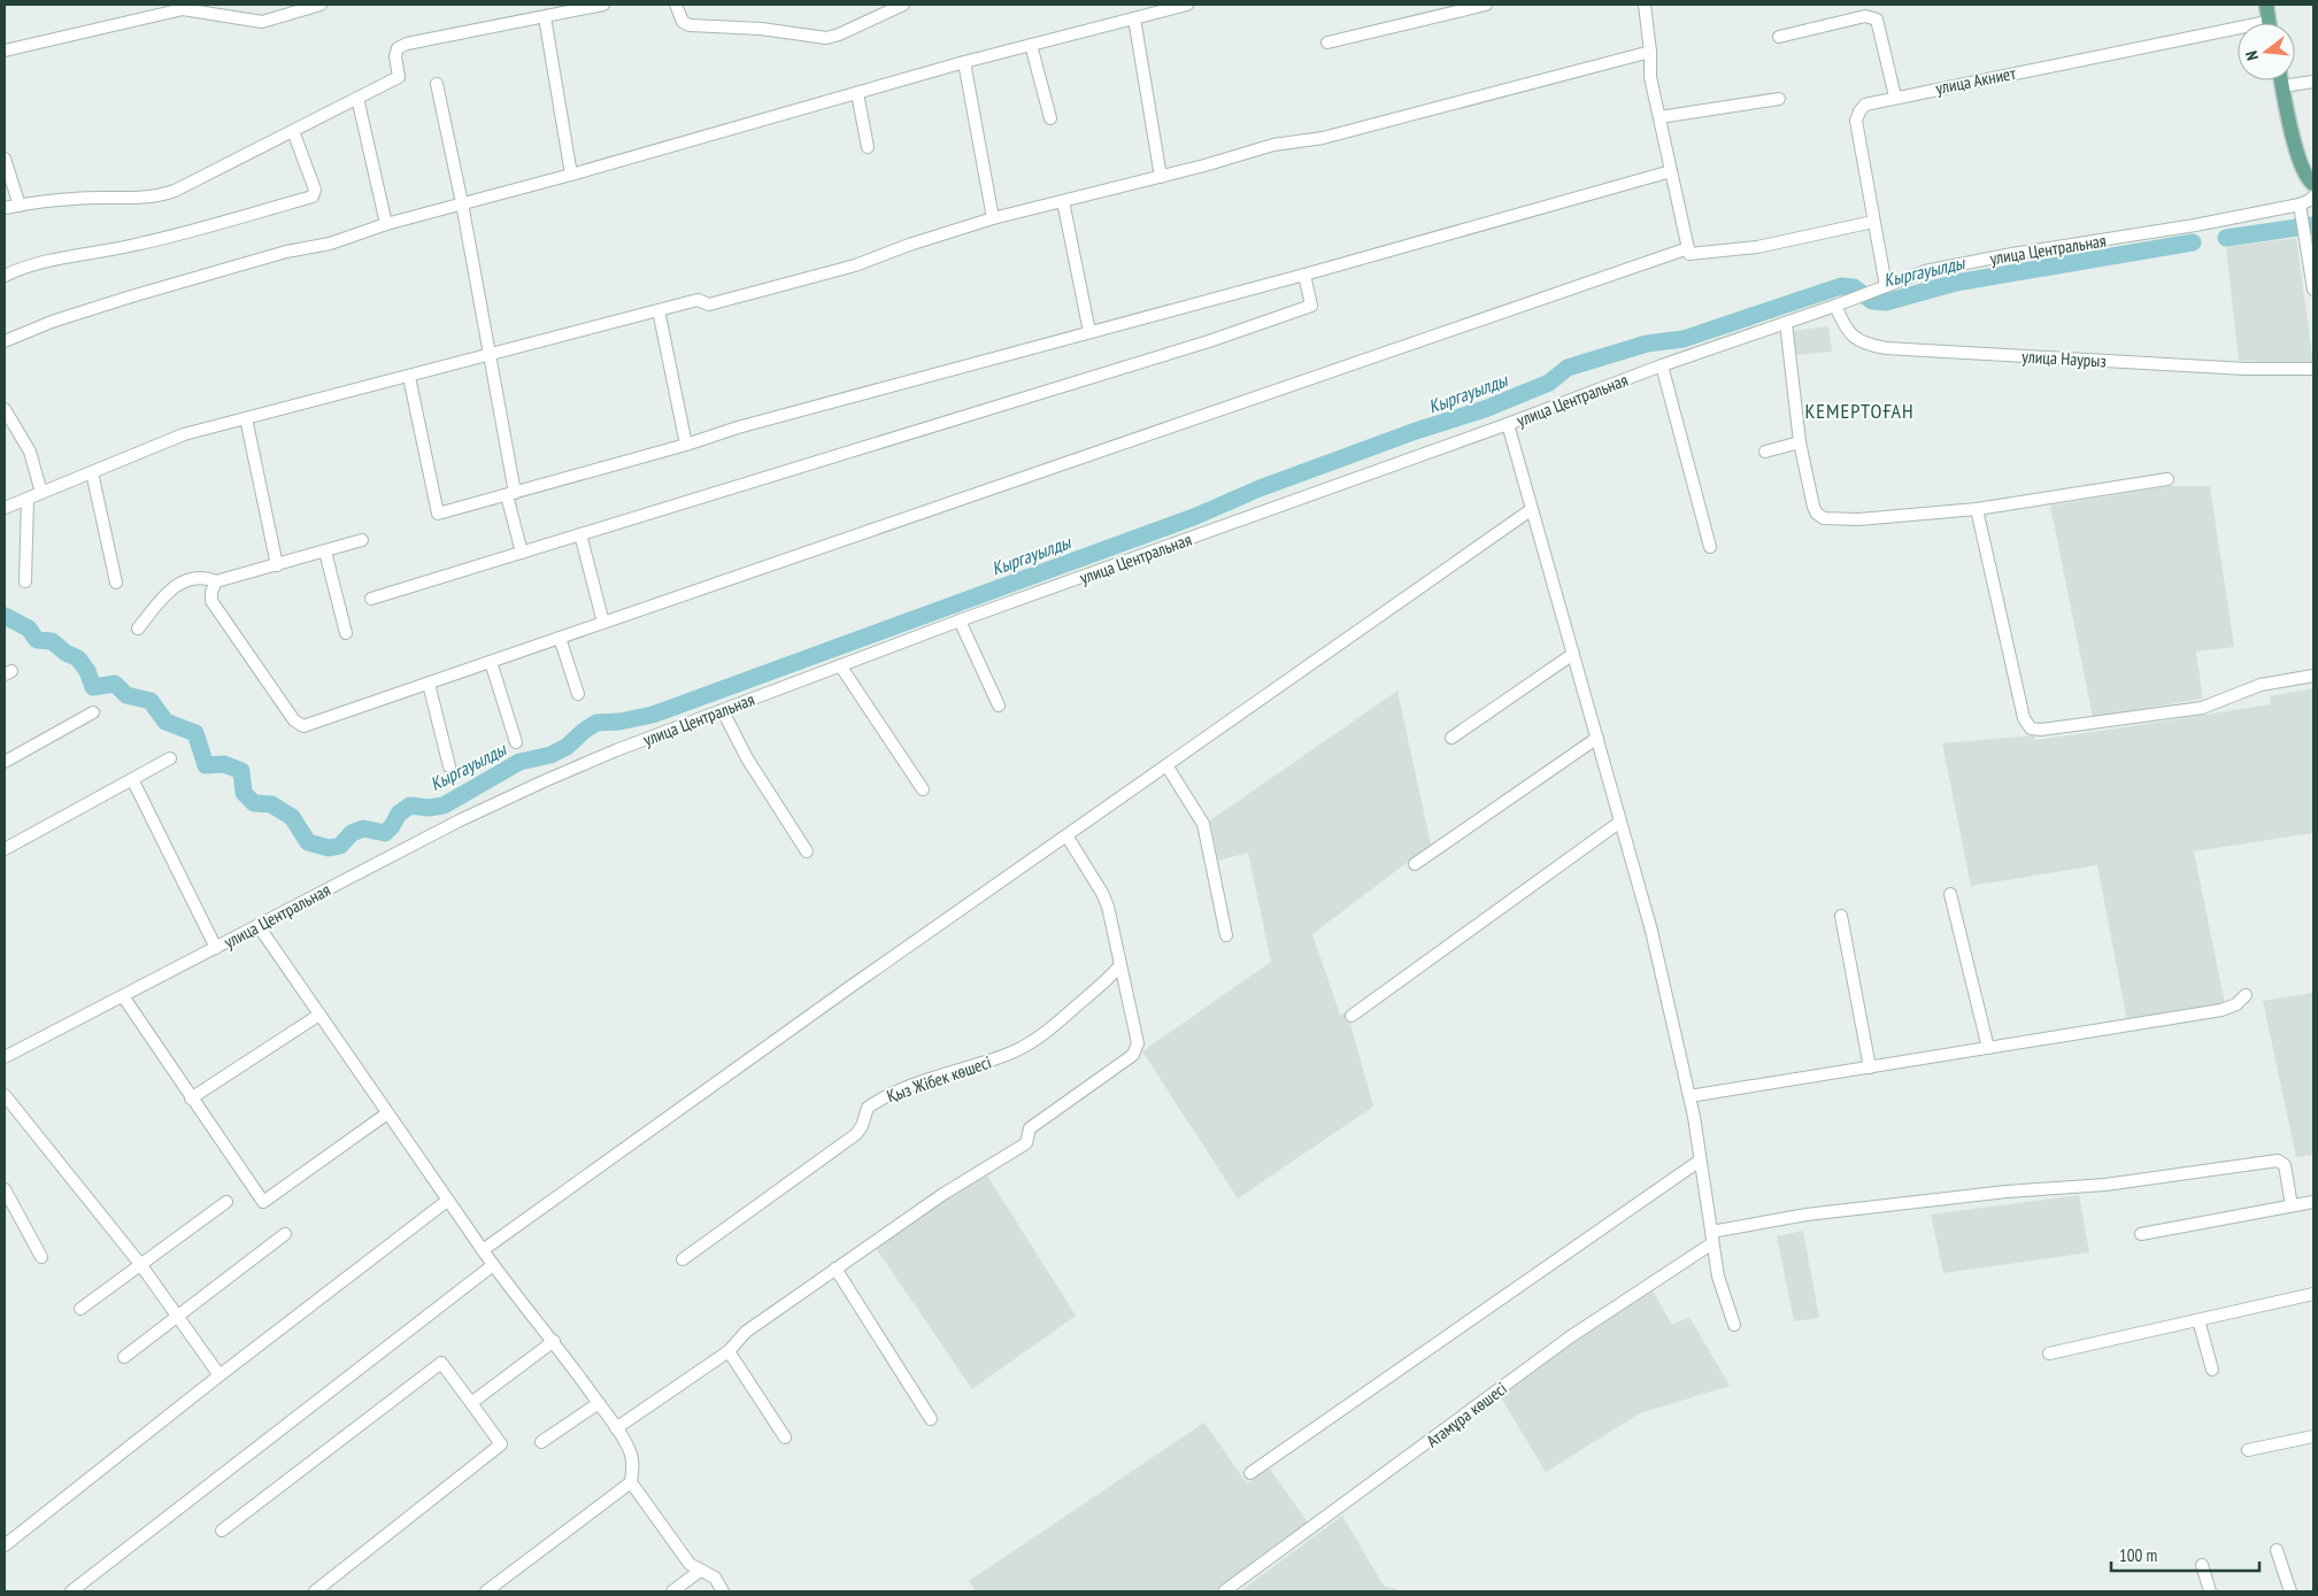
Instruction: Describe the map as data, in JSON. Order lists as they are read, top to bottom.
{
  "streets": {
    "street": [
      "улица Акниет",
      "улица Центральная",
      "улица Наурыз",
      "Қыз Жібек көшесі",
      "Атамұра көшесі"
    ]
  },
  "crossings": [
    ["улица Акниет", "улица Центральная"],
    ["улица Центральная", "улица Наурыз"]
  ],
  "districts": ["КЕМЕРТОҒАН"],
  "water": ["Кыргауылды"],
  "scale_bar": "100 m",
  "north": "left"
}
